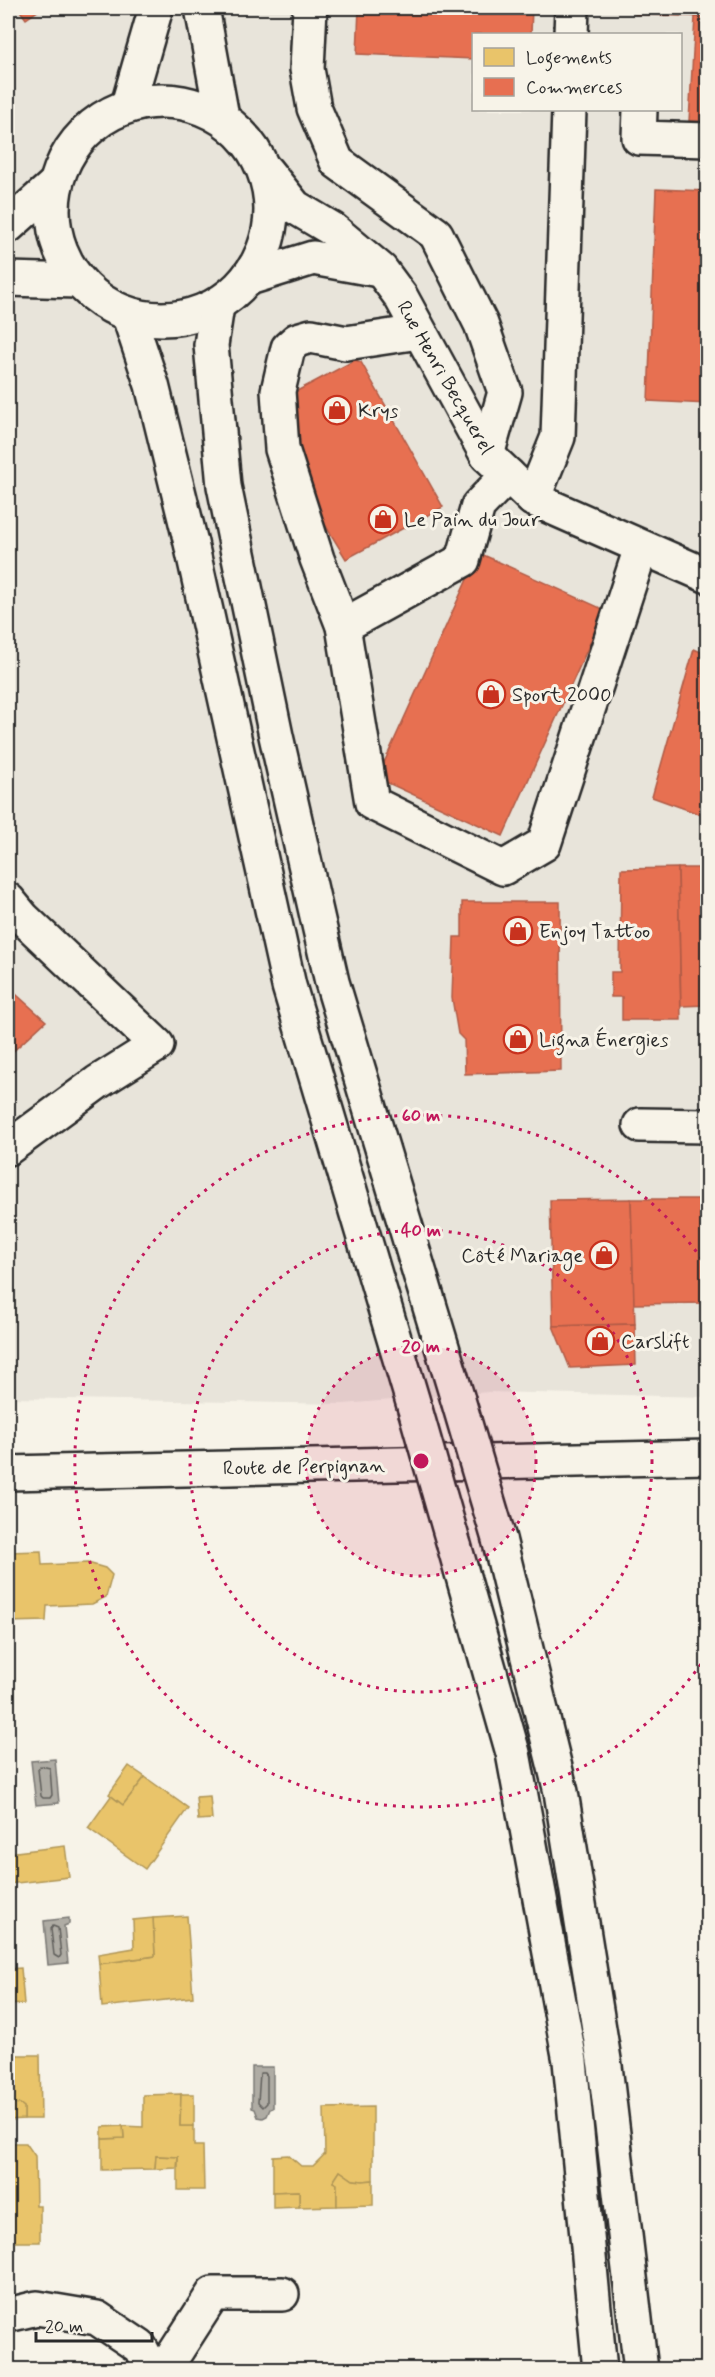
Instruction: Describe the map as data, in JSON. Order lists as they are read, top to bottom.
{
  "streets": {
    "main road": ["Rue Henri Becquerel", "Route de Perpignan"]
  },
  "places": {
    "shop": [
      "Krys",
      "Le Pain du Jour",
      "Sport 2000",
      "Enjoy Tattoo",
      "Ligna Énergies",
      "Côté Mariage",
      "Carslift"
    ]
  },
  "legend": ["Logements", "Commerces"],
  "scale_bar": "20 m",
  "rings": ["60 m", "40 m", "20 m"]
}
